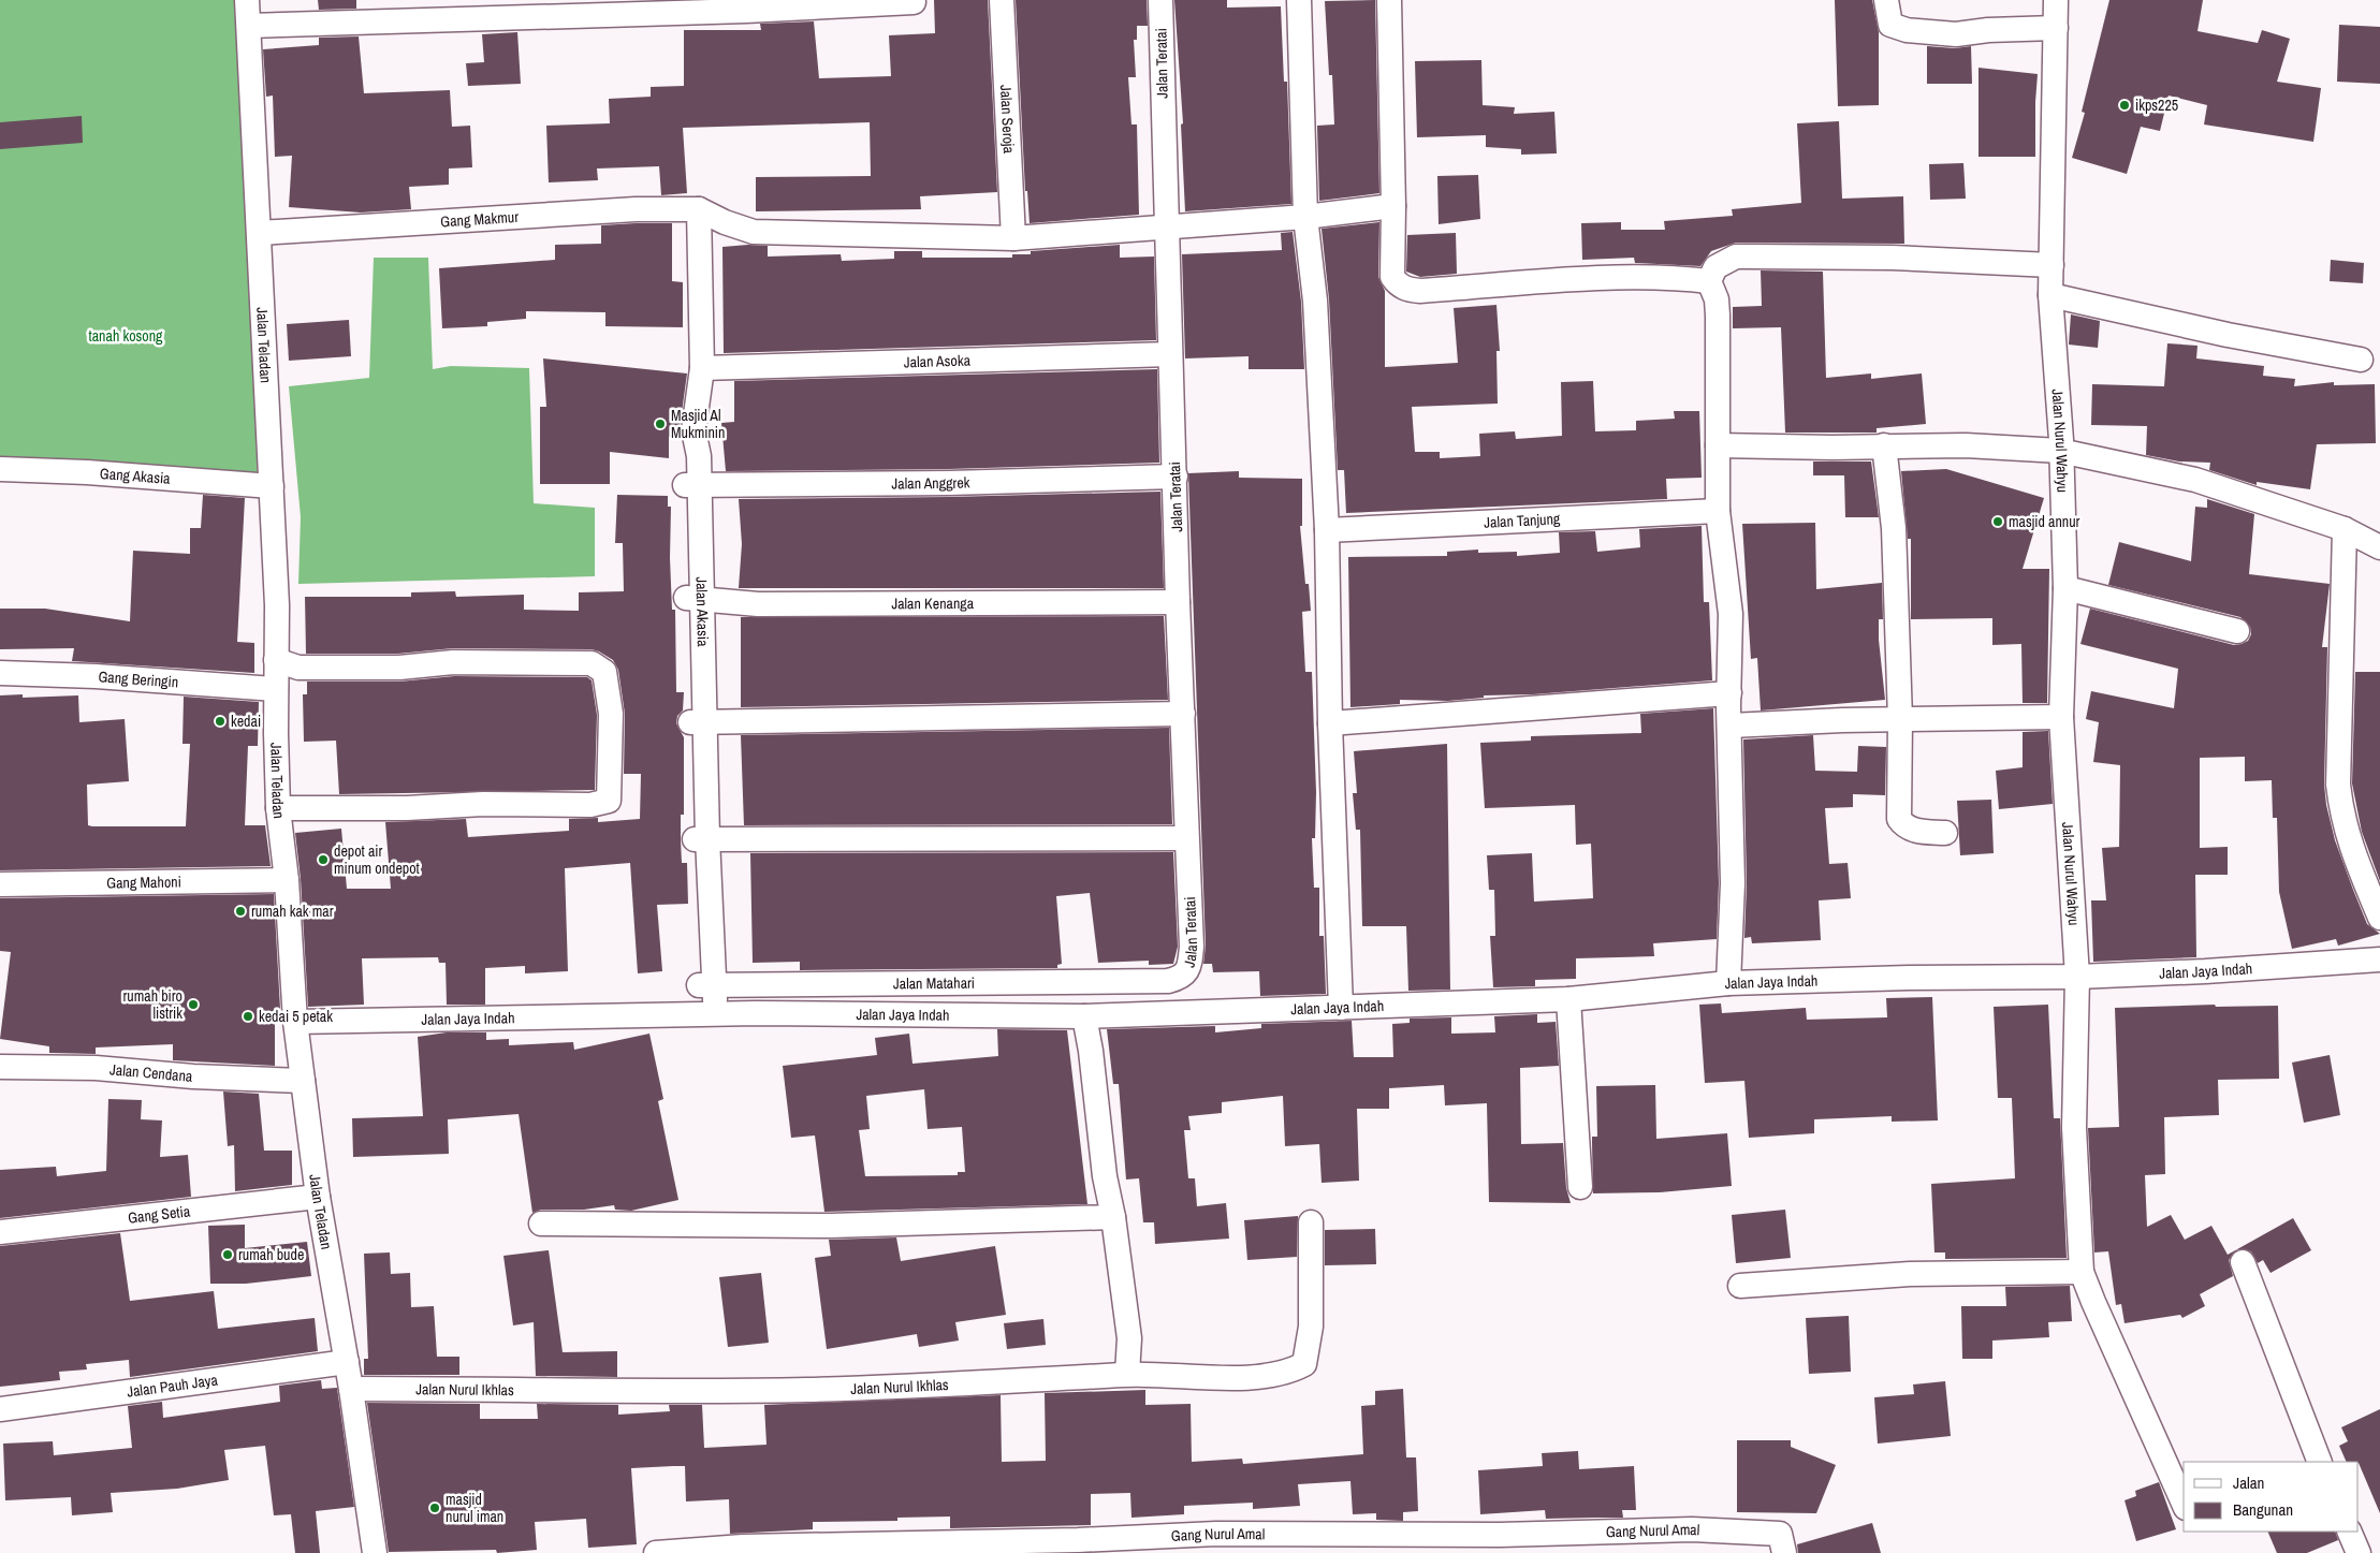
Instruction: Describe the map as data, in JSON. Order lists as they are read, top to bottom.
{
  "streets": {
    "street": [
      "Jalan Teratai",
      "Jalan Seroja",
      "Gang Makmur",
      "Jalan Teladan",
      "Jalan Asoka",
      "Jalan Nurul Wahyu",
      "Gang Akasia",
      "Jalan Anggrek",
      "Jalan Tanjung",
      "Jalan Kenanga",
      "Jalan Akasia",
      "Gang Beringin",
      "Gang Mahoni",
      "Jalan Jaya Indah",
      "Jalan Matahari",
      "Jalan Cendana",
      "Gang Setia",
      "Jalan Pauh Jaya",
      "Jalan Nurul Ikhlas",
      "Gang Nurul Amal"
    ]
  },
  "crossings": [
    ["Jalan Teratai", "Jalan Asoka"],
    ["Jalan Teratai", "Jalan Anggrek"],
    ["Jalan Teratai", "Jalan Kenanga"],
    ["Jalan Teratai", "Jalan Matahari"],
    ["Gang Makmur", "Jalan Teladan"],
    ["Gang Makmur", "Jalan Akasia"],
    ["Jalan Teladan", "Gang Akasia"],
    ["Jalan Teladan", "Gang Beringin"],
    ["Jalan Teladan", "Gang Mahoni"],
    ["Jalan Teladan", "Jalan Jaya Indah"],
    ["Jalan Teladan", "Jalan Cendana"],
    ["Jalan Teladan", "Gang Setia"],
    ["Jalan Teladan", "Jalan Pauh Jaya"],
    ["Jalan Teladan", "Jalan Nurul Ikhlas"],
    ["Jalan Asoka", "Jalan Akasia"],
    ["Jalan Nurul Wahyu", "Jalan Jaya Indah"],
    ["Jalan Anggrek", "Jalan Akasia"],
    ["Jalan Kenanga", "Jalan Akasia"],
    ["Jalan Akasia", "Jalan Jaya Indah"],
    ["Jalan Akasia", "Jalan Matahari"]
  ],
  "parks": ["tanah kosong"],
  "places": [
    "ikps225",
    "Masjid Al Mukminin",
    "masjid annur",
    "kedai",
    "depot air minum ondepot",
    "rumah kak mar",
    "rumah biro listrik",
    "kedai 5 petak",
    "rumah bude",
    "masjid nurul iman"
  ],
  "legend": ["Jalan", "Bangunan"]
}
